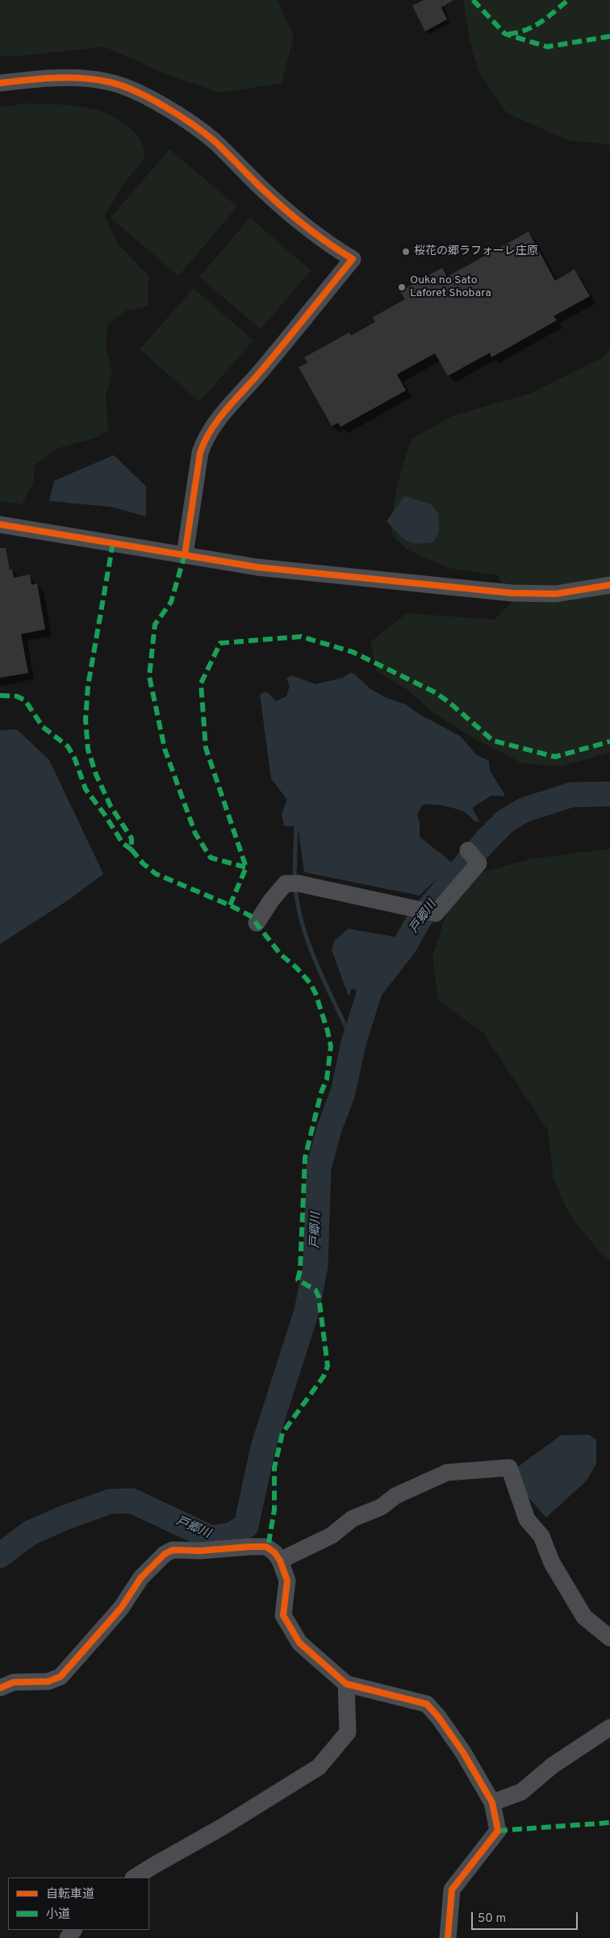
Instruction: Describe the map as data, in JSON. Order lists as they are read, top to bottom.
{
  "water": ["戸郷川"],
  "places": ["桜花の郷ラフォーレ庄原", "Ouka no Sato Laforet Shobara"],
  "legend": ["自転車道", "小道"],
  "scale_bar": "50 m"
}
